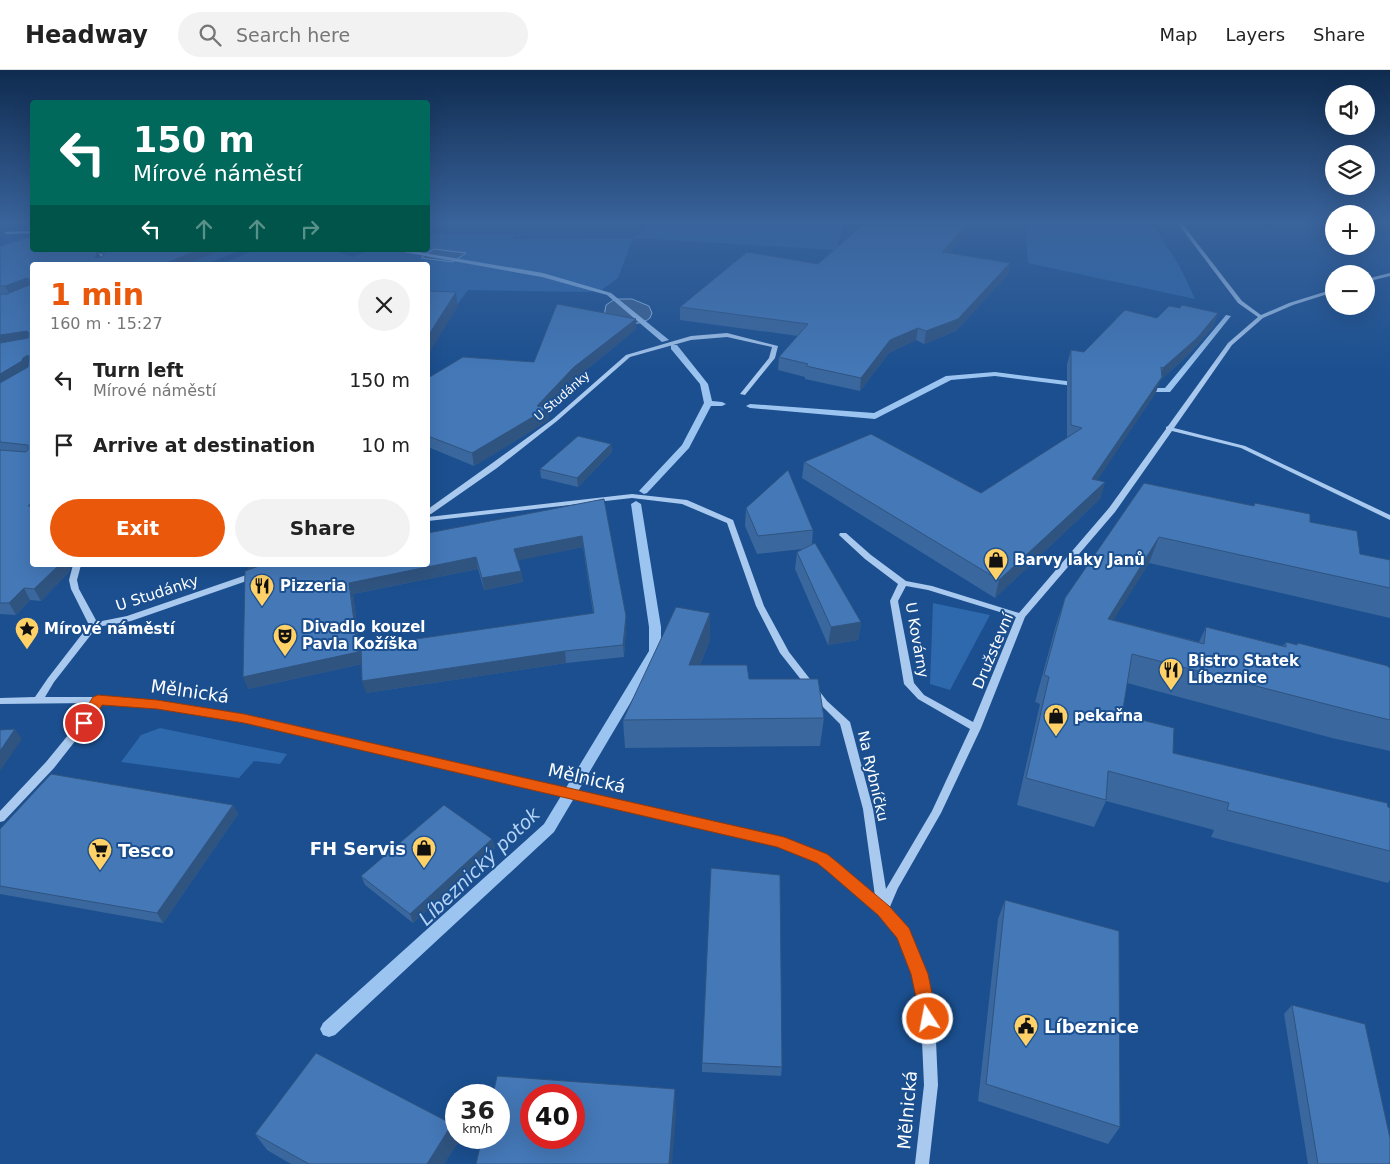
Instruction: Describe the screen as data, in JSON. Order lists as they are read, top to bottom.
{
  "streets": {
    "street": [
      "U Studánky",
      "U Kovárny",
      "Družstevní",
      "Mělnická",
      "Na Rybníčku"
    ]
  },
  "crossings": [
    ["U Kovárny", "Družstevní"],
    ["Družstevní", "Mělnická"],
    ["Družstevní", "Na Rybníčku"],
    ["Mělnická", "Na Rybníčku"]
  ],
  "water": ["Líbeznický potok"],
  "places": {
    "shop": ["Barvy laky Janů", "pekařna", "FH Servis"],
    "restaurant": ["Pizzeria", "Bistro Statek Líbeznice"],
    "place": ["Mírové náměstí"],
    "theatre": ["Divadlo kouzel Pavla Kožíška"],
    "supermarket": ["Tesco"],
    "public building": ["Líbeznice"]
  },
  "page": {
    "header": "Headway",
    "search": "Search here",
    "nav": ["Map", "Layers", "Share"],
    "map_buttons": ["+", "−"],
    "turn": ["150 m", "Mírové náměstí"],
    "heading": ["1 min", "160 m · 15:27"],
    "list": [
      {
        "name": "Turn left",
        "note": "Mírové náměstí",
        "value": "150 m"
      },
      {
        "name": "Arrive at destination",
        "value": "10 m"
      }
    ],
    "buttons": ["Exit", "Share"],
    "speed": "36 km/h",
    "limit": "40"
  }
}
